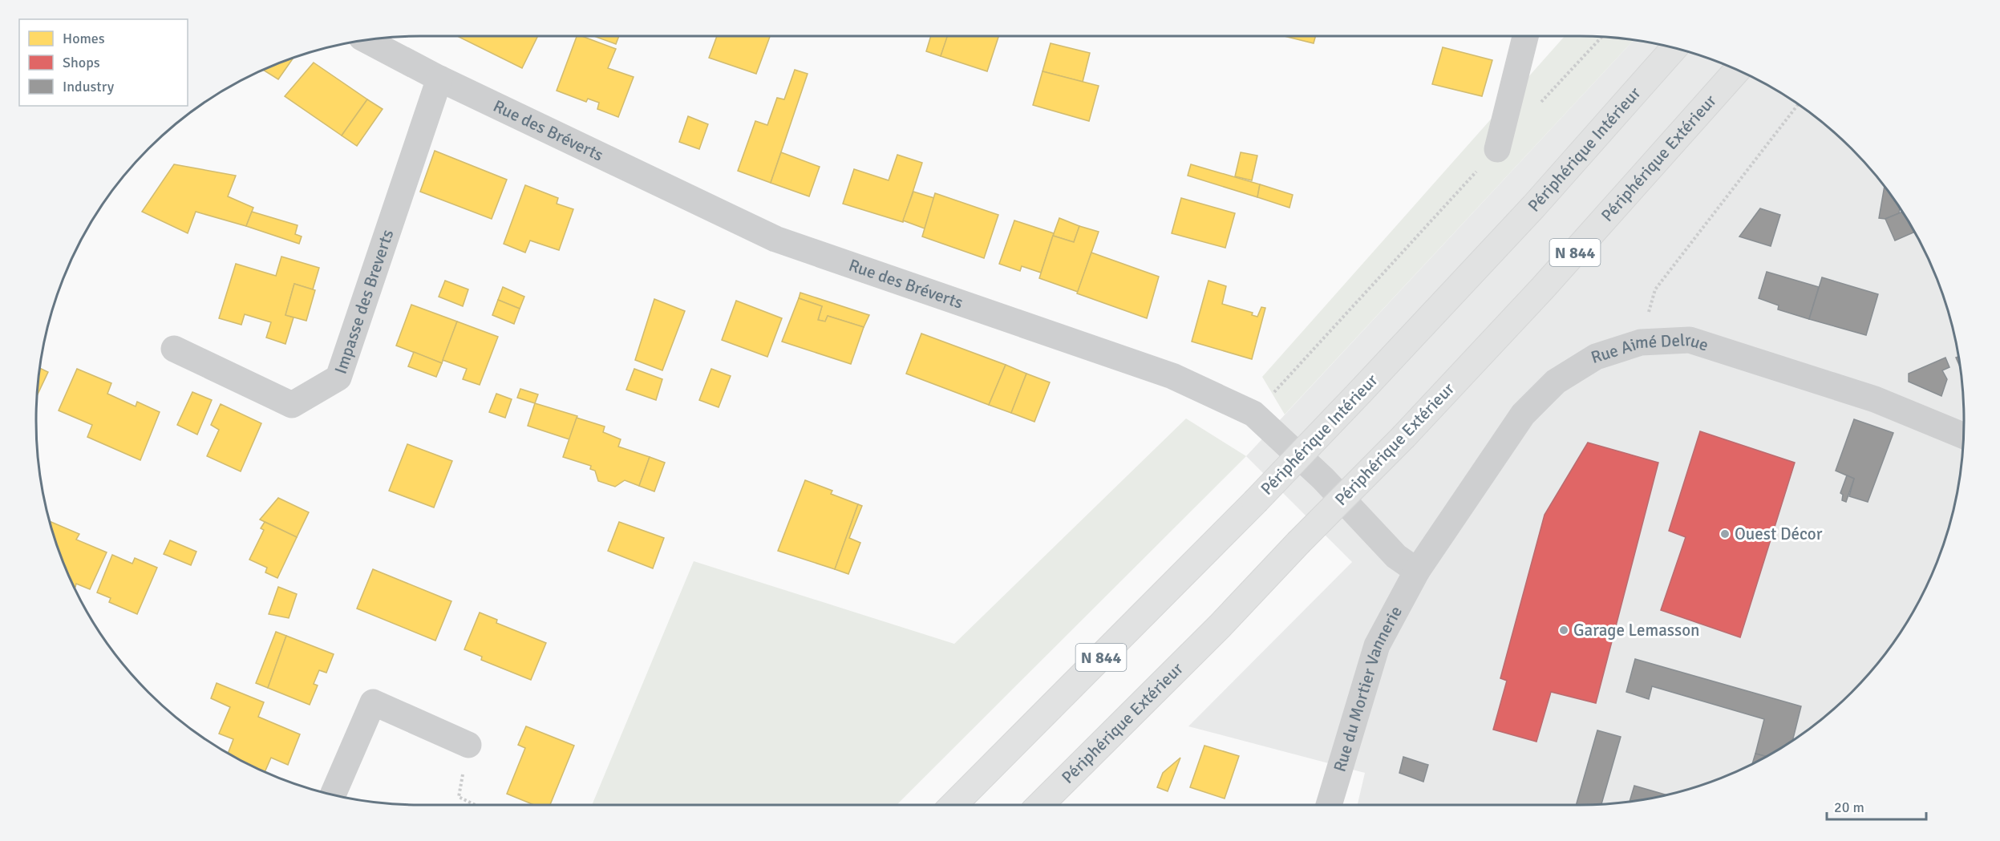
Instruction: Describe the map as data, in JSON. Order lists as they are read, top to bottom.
{
  "streets": {
    "highway": ["Périphérique Intérieur", "Périphérique Extérieur", "N 844"],
    "street": [
      "Rue des Bréverts",
      "Impasse des Breverts",
      "Rue Aimé Delrue",
      "Rue du Mortier Vannerie"
    ]
  },
  "crossings": [
    ["Rue des Bréverts", "Impasse des Breverts"],
    ["Rue des Bréverts", "Rue Aimé Delrue"],
    ["Rue des Bréverts", "Rue du Mortier Vannerie"],
    ["Rue Aimé Delrue", "Rue du Mortier Vannerie"]
  ],
  "places": ["Ouest Décor", "Garage Lemasson"],
  "legend": ["Homes", "Shops", "Industry"],
  "scale_bar": "20 m"
}
